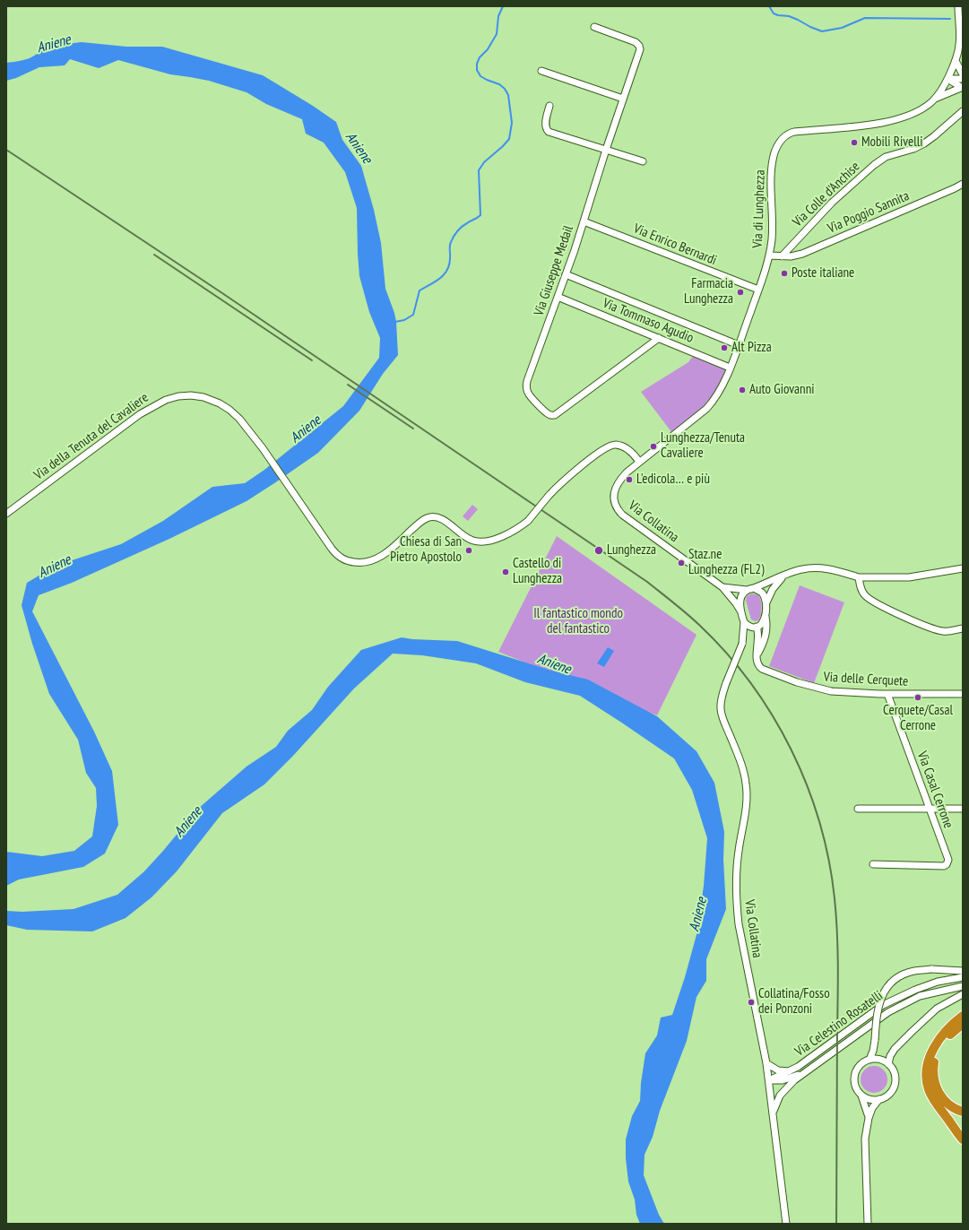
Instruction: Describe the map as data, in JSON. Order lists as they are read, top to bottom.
{
  "streets": {
    "street": [
      "Via Colle d'Anchise",
      "Via di Lunghezza",
      "Via Poggio Sannita",
      "Via Enrico Bernardi",
      "Via Giuseppe Medail",
      "Via Tommaso Agudio",
      "Via della Tenuta del Cavaliere",
      "Via Collatina",
      "Via delle Cerquete",
      "Via Casal Cerrone",
      "Via Celestino Rosatelli"
    ]
  },
  "crossings": [
    ["Via Colle d'Anchise", "Via Poggio Sannita"],
    ["Via di Lunghezza", "Via Poggio Sannita"],
    ["Via di Lunghezza", "Via Enrico Bernardi"],
    ["Via di Lunghezza", "Via Tommaso Agudio"],
    ["Via di Lunghezza", "Via della Tenuta del Cavaliere"],
    ["Via di Lunghezza", "Via Collatina"],
    ["Via Enrico Bernardi", "Via Giuseppe Medail"],
    ["Via Giuseppe Medail", "Via Tommaso Agudio"],
    ["Via della Tenuta del Cavaliere", "Via Collatina"],
    ["Via Collatina", "Via Celestino Rosatelli"],
    ["Via delle Cerquete", "Via Casal Cerrone"]
  ],
  "water": ["Aniene"],
  "parks": ["Il fantastico mondo del fantastico"],
  "places": [
    "Mobili Rivelli",
    "Poste italiane",
    "Farmacia Lunghezza",
    "Alt Pizza",
    "Auto Giovanni",
    "Lunghezza/Tenuta Cavaliere",
    "L'edicola… e più",
    "Chiesa di San Pietro Apostolo",
    "Lunghezza",
    "Staz.ne Lunghezza (FL2)",
    "Castello di Lunghezza",
    "Cerquete/Casal Cerrone",
    "Collatina/Fosso dei Ponzoni"
  ]
}
